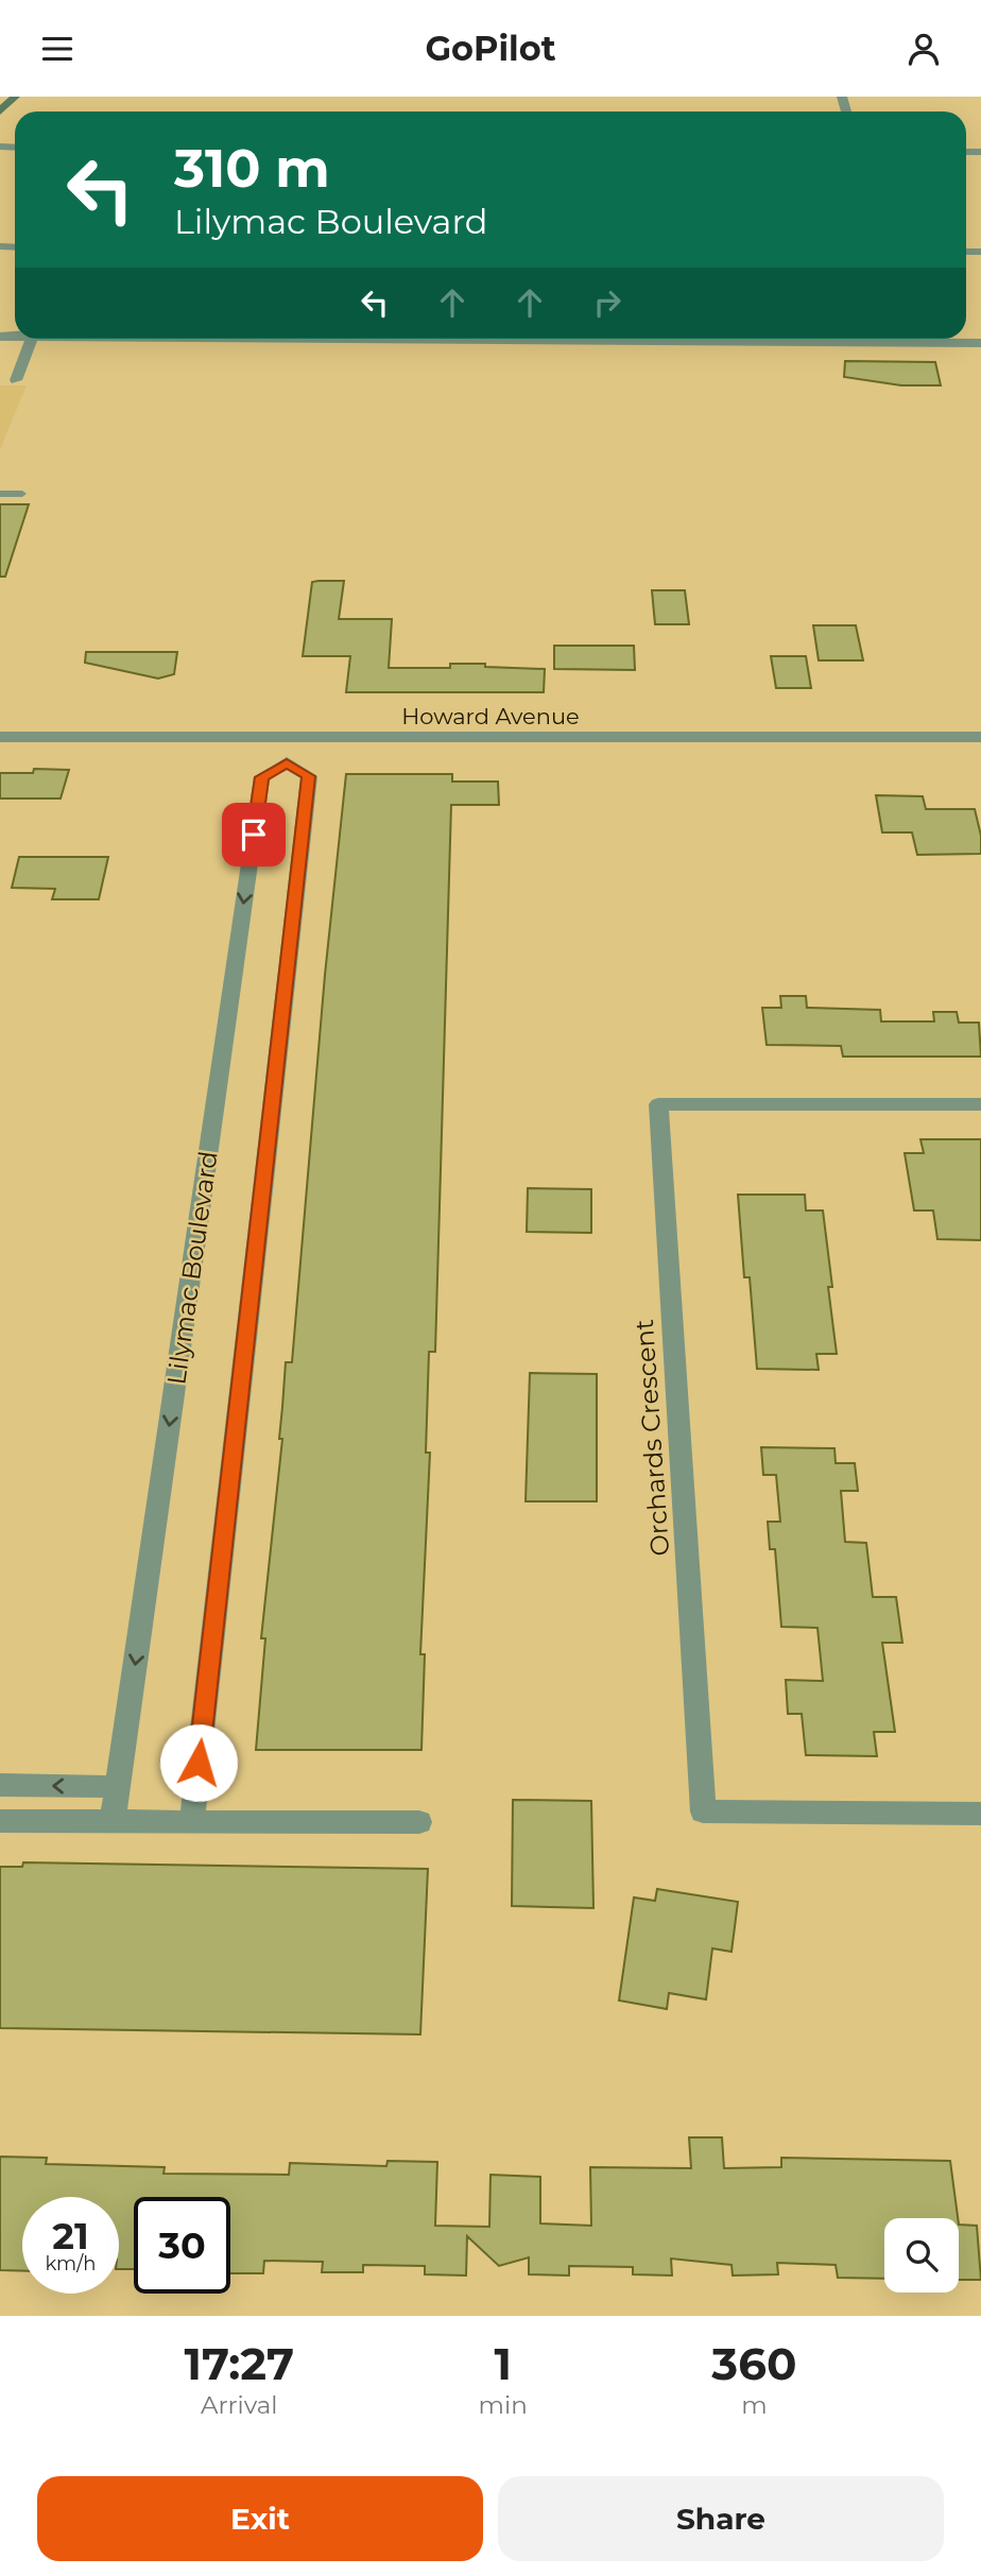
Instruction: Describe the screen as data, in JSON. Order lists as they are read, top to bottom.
{
  "streets": {
    "street": ["Howard Avenue", "Lilymac Boulevard", "Orchards Crescent"]
  },
  "page": {
    "header": "GoPilot",
    "turn": ["310 m", "Lilymac Boulevard"],
    "speed": "21 km/h",
    "limit": "30",
    "eta": [
      "17:27",
      "Arrival",
      "1",
      "min",
      "360",
      "m"
    ],
    "buttons": ["Exit", "Share"]
  }
}
